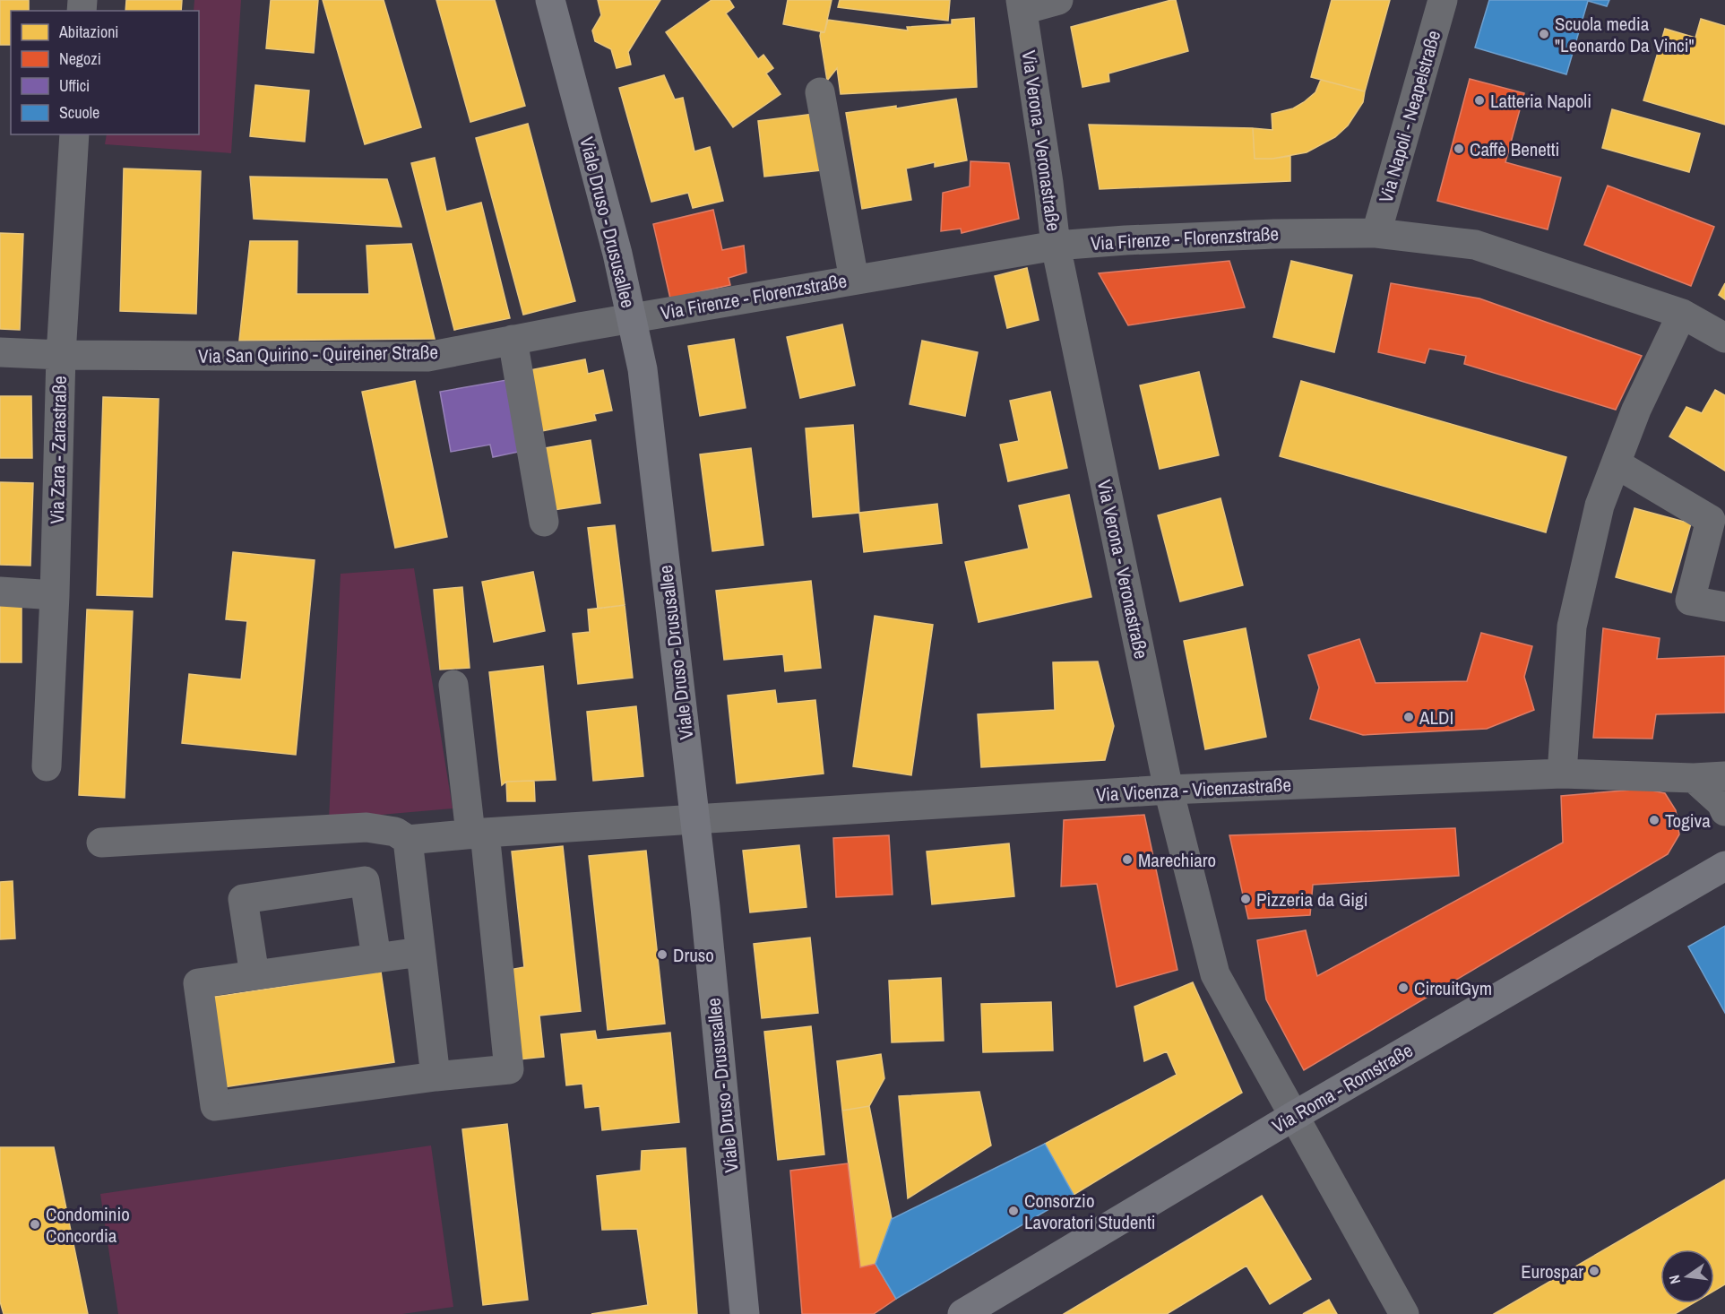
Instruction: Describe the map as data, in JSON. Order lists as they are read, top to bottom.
{
  "streets": {
    "main road": ["Viale Druso - Drususallee", "Via Roma - Romstraße"],
    "street": [
      "Via Napoli - Neapelstraße",
      "Via Verona - Veronastraße",
      "Via Firenze - Florenzstraße",
      "Via San Quirino - Quireiner Straße",
      "Via Zara - Zarastraße",
      "Via Vicenza - Vicenzastraße"
    ]
  },
  "crossings": [
    ["Via Napoli - Neapelstraße", "Via Firenze - Florenzstraße"],
    ["Via Verona - Veronastraße", "Via Firenze - Florenzstraße"],
    ["Via Verona - Veronastraße", "Via Vicenza - Vicenzastraße"],
    ["Via Verona - Veronastraße", "Via Roma - Romstraße"],
    ["Viale Druso - Drususallee", "Via Firenze - Florenzstraße"],
    ["Viale Druso - Drususallee", "Via San Quirino - Quireiner Straße"],
    ["Viale Druso - Drususallee", "Via Vicenza - Vicenzastraße"],
    ["Via Firenze - Florenzstraße", "Via San Quirino - Quireiner Straße"],
    ["Via San Quirino - Quireiner Straße", "Via Zara - Zarastraße"]
  ],
  "places": [
    "Scuola media \"Leonardo Da Vinci\"",
    "Latteria Napoli",
    "Caffè Benetti",
    "ALDI",
    "Togiva",
    "Marechiaro",
    "Pizzeria da Gigi",
    "Druso",
    "CircuitGym",
    "Consorzio Lavoratori Studenti",
    "Condominio Concordia",
    "Eurospar"
  ],
  "legend": [
    "Abitazioni",
    "Negozi",
    "Uffici",
    "Scuole"
  ],
  "north": "left"
}
